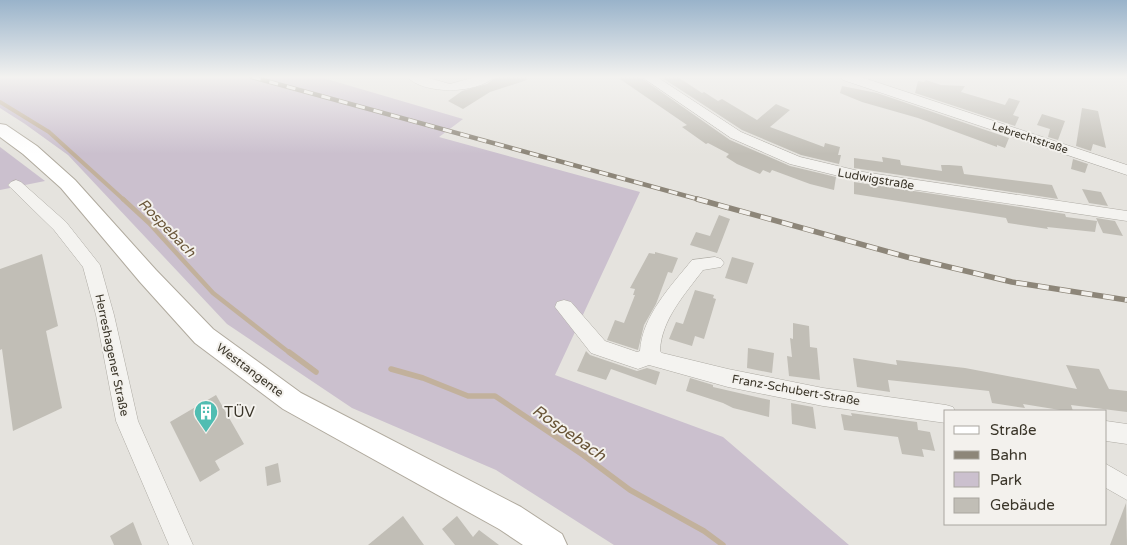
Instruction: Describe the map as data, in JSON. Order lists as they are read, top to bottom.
{
  "streets": {
    "main road": ["Westtangente"],
    "street": [
      "Lebrechtstraße",
      "Ludwigstraße",
      "Herreshagener Straße",
      "Franz-Schubert-Straße"
    ]
  },
  "water": ["Rospebach"],
  "places": {
    "building": ["TÜV"]
  },
  "legend": [
    "Straße",
    "Bahn",
    "Park",
    "Gebäude"
  ]
}
